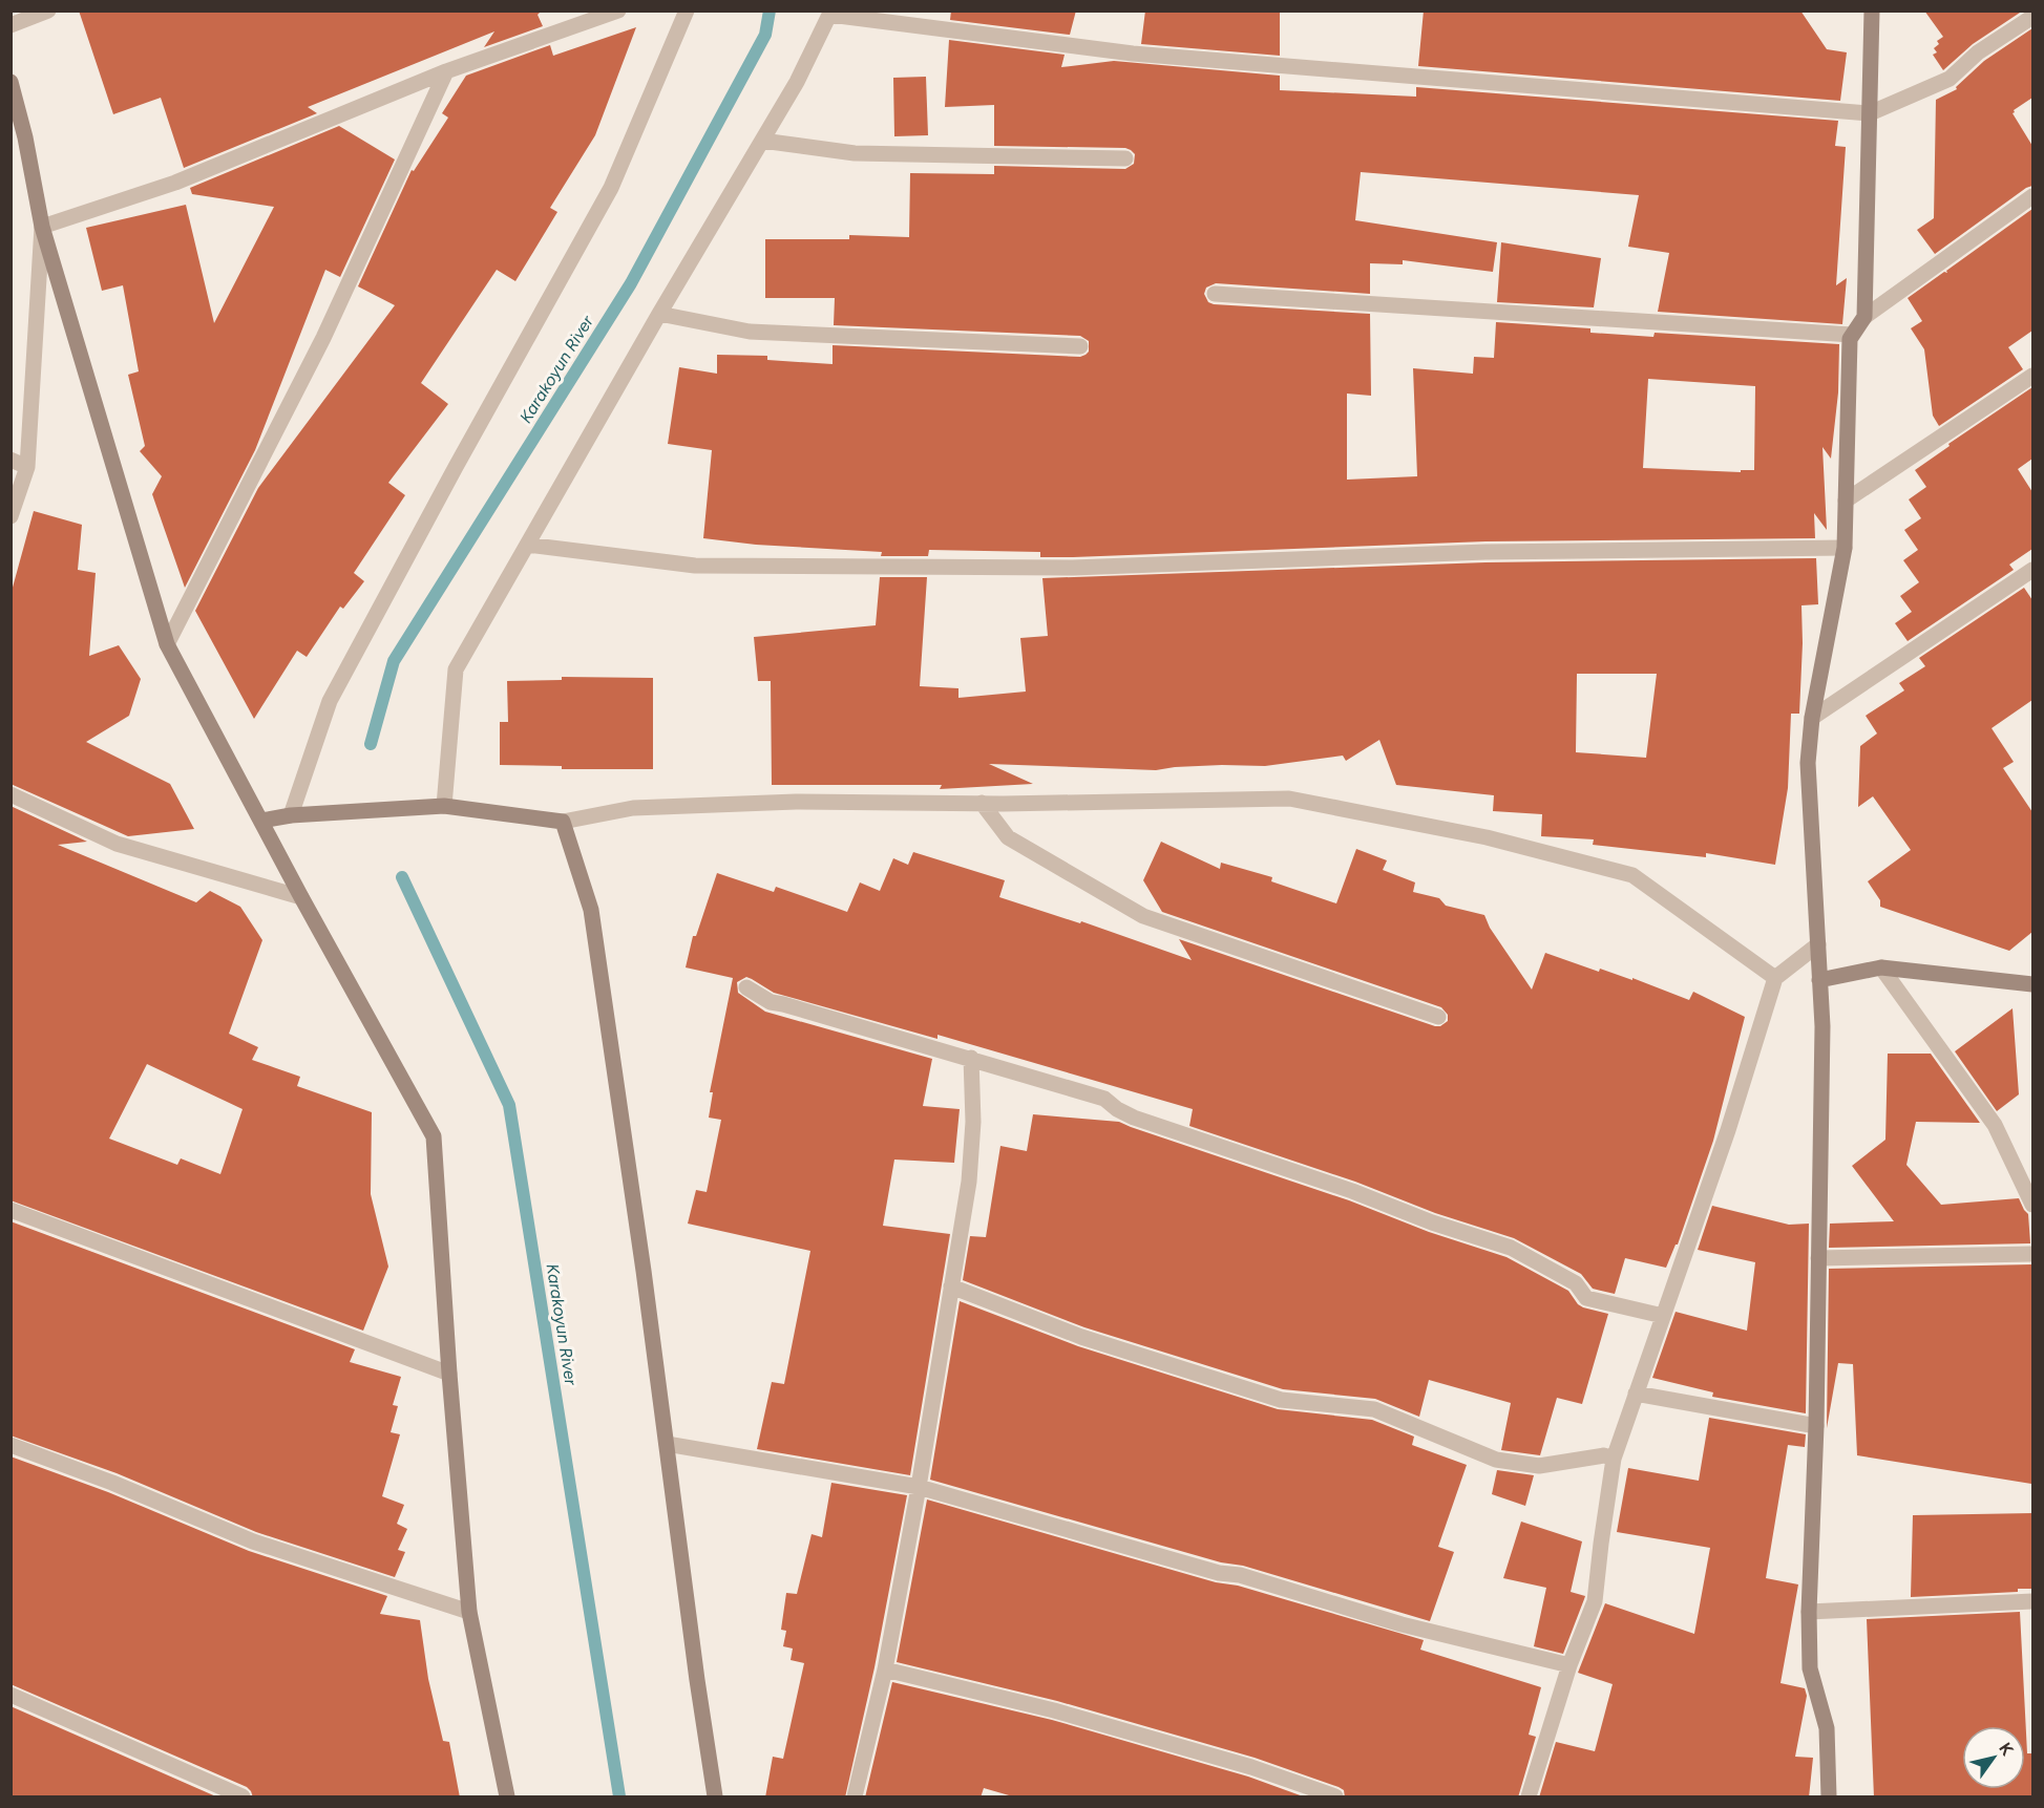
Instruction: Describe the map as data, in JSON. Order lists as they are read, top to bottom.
{
  "water": ["Karakoyun River"],
  "north": "top right"
}
